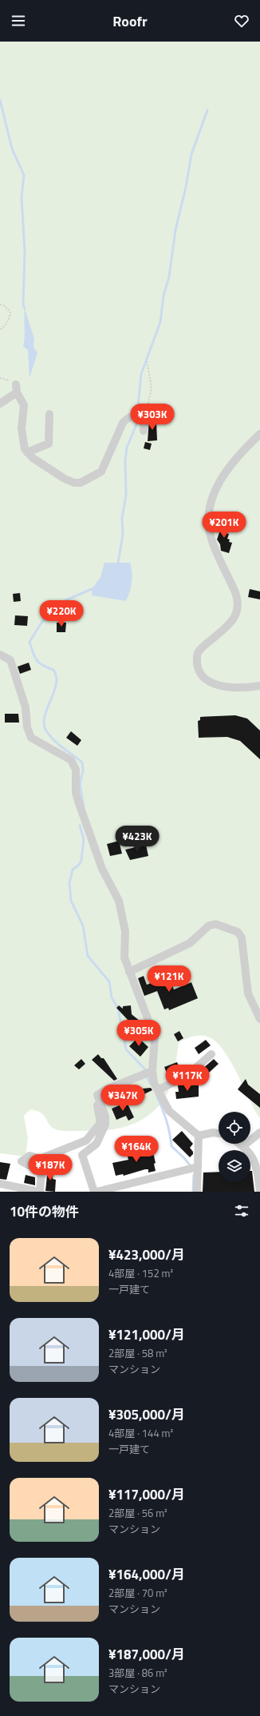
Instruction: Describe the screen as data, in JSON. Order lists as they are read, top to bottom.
{
  "page": {
    "header": "Roofr",
    "price": [
      "¥303K",
      "¥201K",
      "¥220K",
      "¥423K",
      "¥121K",
      "¥305K",
      "¥117K",
      "¥347K",
      "¥164K",
      "¥187K"
    ],
    "heading": "10件の物件",
    "list": [
      {
        "name": "¥423,000/月",
        "note": "4部屋 · 152 m² · 一戸建て"
      },
      {
        "name": "¥121,000/月",
        "note": "2部屋 · 58 m² · マンション"
      },
      {
        "name": "¥305,000/月",
        "note": "4部屋 · 144 m² · 一戸建て"
      },
      {
        "name": "¥117,000/月",
        "note": "2部屋 · 56 m² · マンション"
      },
      {
        "name": "¥164,000/月",
        "note": "2部屋 · 70 m² · マンション"
      },
      {
        "name": "¥187,000/月",
        "note": "3部屋 · 86 m² · マンション"
      }
    ]
  }
}
